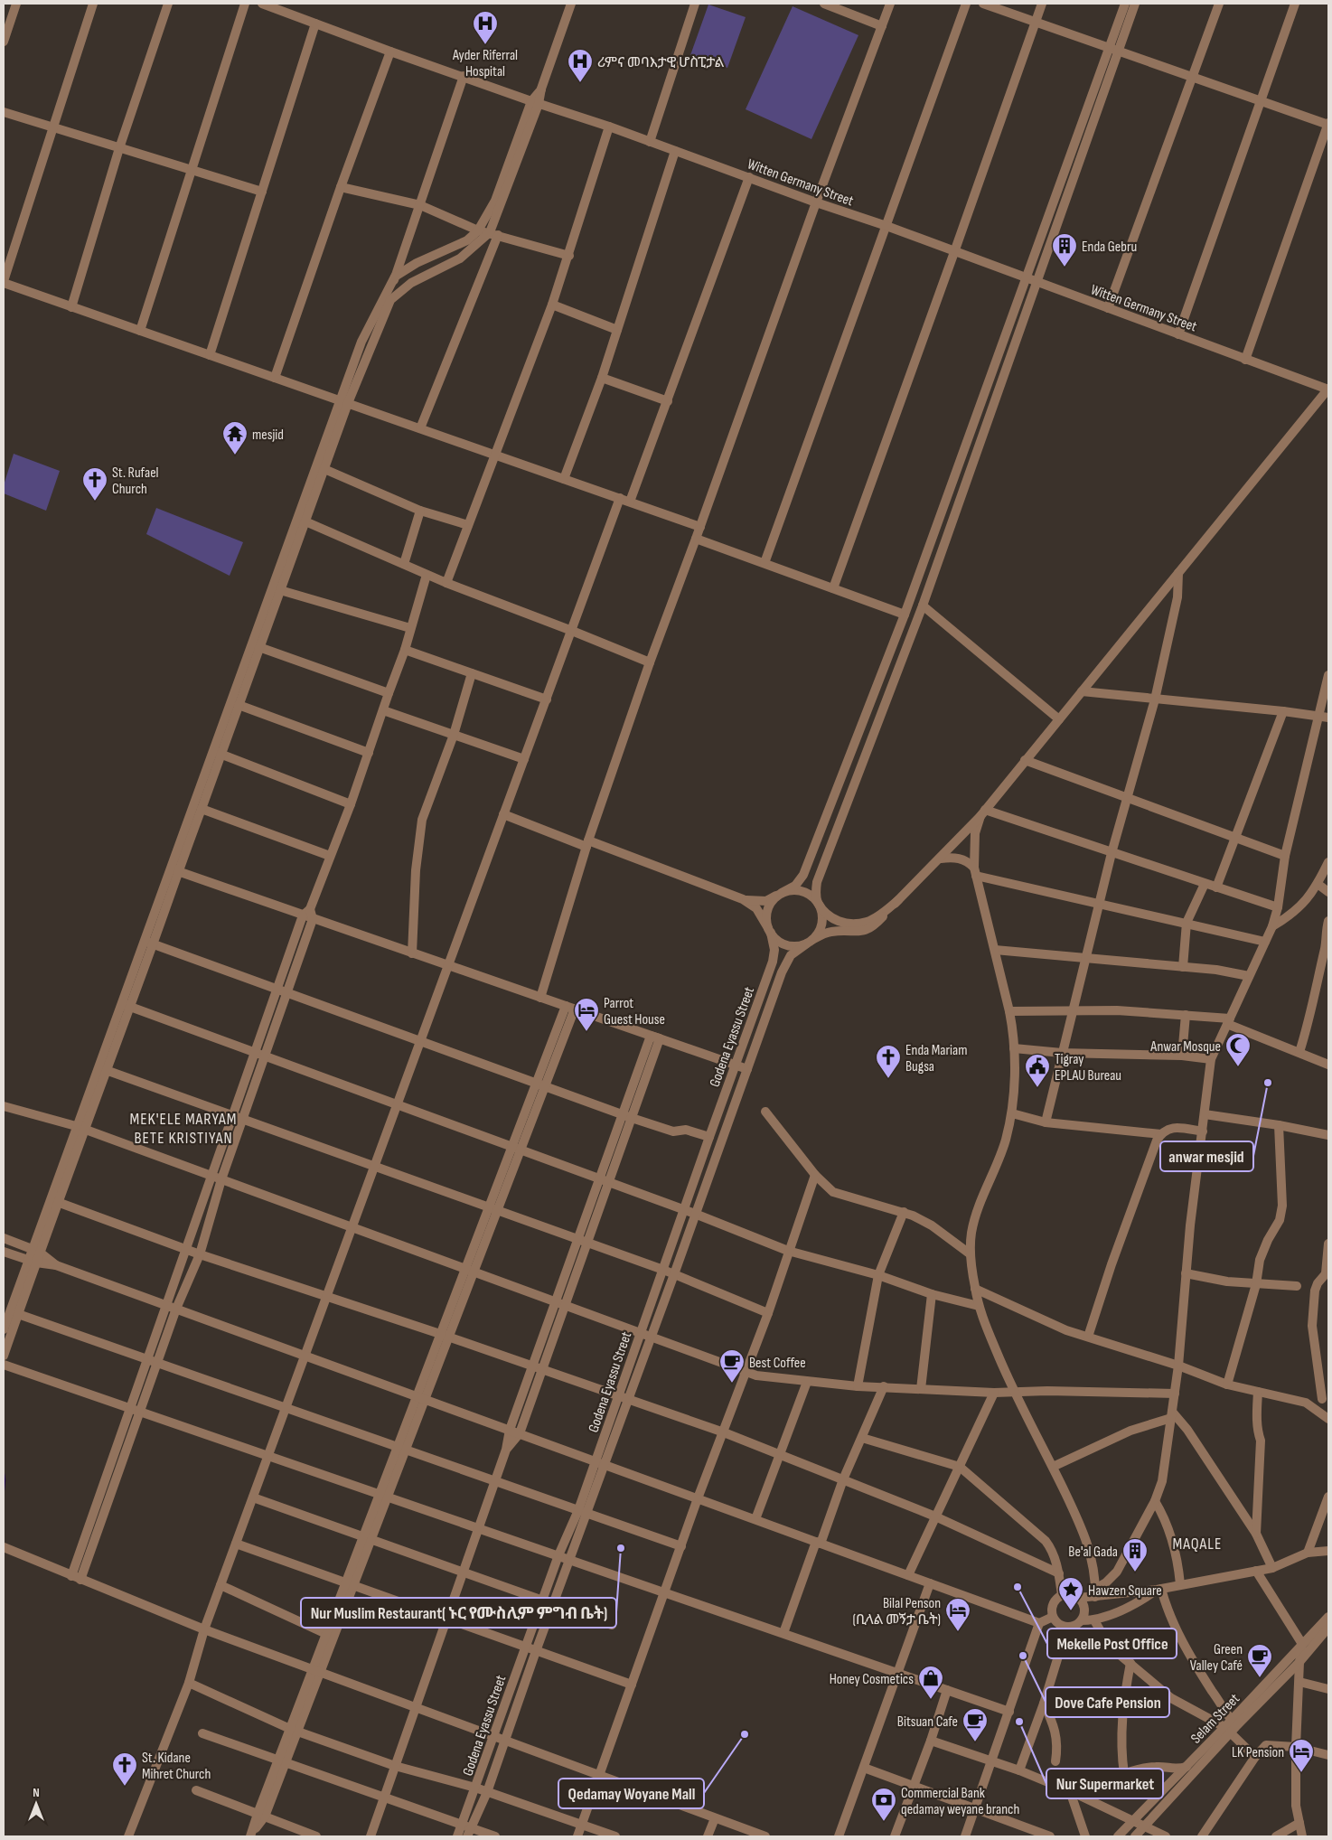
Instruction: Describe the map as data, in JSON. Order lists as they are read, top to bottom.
{
  "streets": {
    "street": ["Witten Germany Street", "Godena Eyassu Street", "Selam Street"]
  },
  "districts": ["MEK'ELE MARYAM BETE KRISTIYAN", "MAQALE"],
  "places": {
    "hospital": ["Ayder Riferral Hospital", "ሪምና መባእታዊ ሆስፒታል"],
    "building": ["Enda Gebru", "Be'al Gada"],
    "temple": ["mesjid"],
    "church": ["St. Rufael Church", "Enda Mariam Bugsa", "St. Kidane Mihret Church"],
    "hotel": ["Parrot Guest House", "Bilal Penson (ቢላል መኝታ ቤት)", "LK Pension"],
    "mosque": ["Anwar Mosque"],
    "other": [
      "anwar mesjid",
      "Nur Muslim Restaurant( ኑር የሙስሊም ምግብ ቤት)",
      "Mekelle Post Office",
      "Dove Cafe Pension",
      "Nur Supermarket",
      "Qedamay Woyane Mall"
    ],
    "public building": ["Tigray EPLAU Bureau"],
    "cafe": ["Best Coffee", "Green Valley Café", "Bitsuan Cafe"],
    "place": ["Hawzen Square"],
    "shop": ["Honey Cosmetics"],
    "bank": ["Commercial Bank qedamay weyane branch"]
  },
  "north": "top"
}
